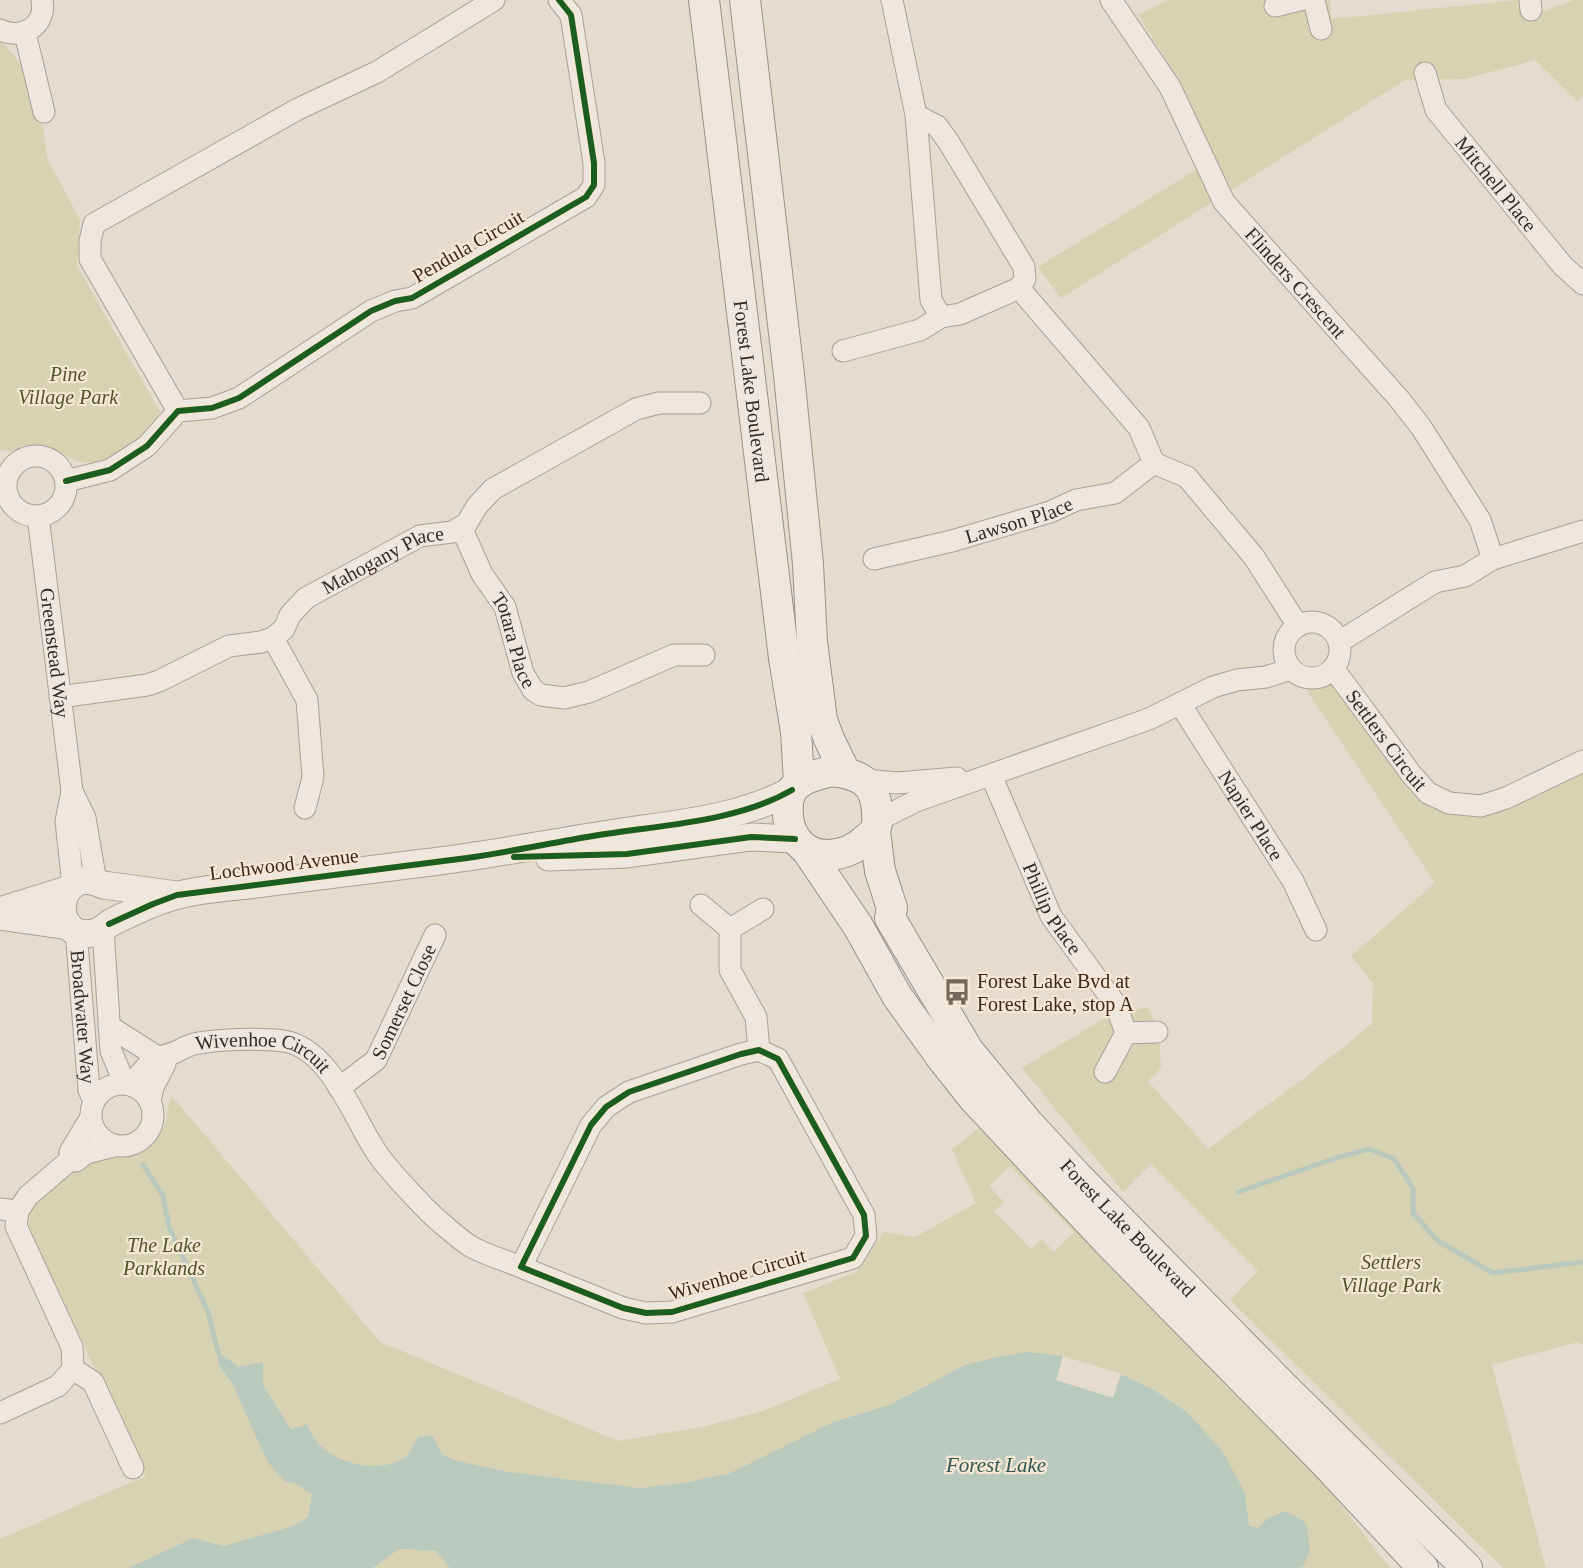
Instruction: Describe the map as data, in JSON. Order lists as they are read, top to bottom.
{
  "streets": {
    "main road": ["Forest Lake Boulevard"],
    "street": [
      "Mitchell Place",
      "Pendula Circuit",
      "Flinders Crescent",
      "Lawson Place",
      "Mahogany Place",
      "Totara Place",
      "Greenstead Way",
      "Settlers Circuit",
      "Napier Place",
      "Lochwood Avenue",
      "Phillip Place",
      "Somerset Close",
      "Broadwater Way",
      "Wivenhoe Circuit"
    ]
  },
  "crossings": [
    ["Forest Lake Boulevard", "Lochwood Avenue"],
    ["Mahogany Place", "Totara Place"],
    ["Greenstead Way", "Lochwood Avenue"],
    ["Greenstead Way", "Broadwater Way"],
    ["Lochwood Avenue", "Broadwater Way"],
    ["Somerset Close", "Wivenhoe Circuit"],
    ["Broadwater Way", "Wivenhoe Circuit"]
  ],
  "water": ["Forest Lake"],
  "parks": ["Pine Village Park", "The Lake Parklands", "Settlers Village Park"],
  "places": {
    "bus stop": ["Forest Lake Bvd at Forest Lake, stop A"]
  }
}
